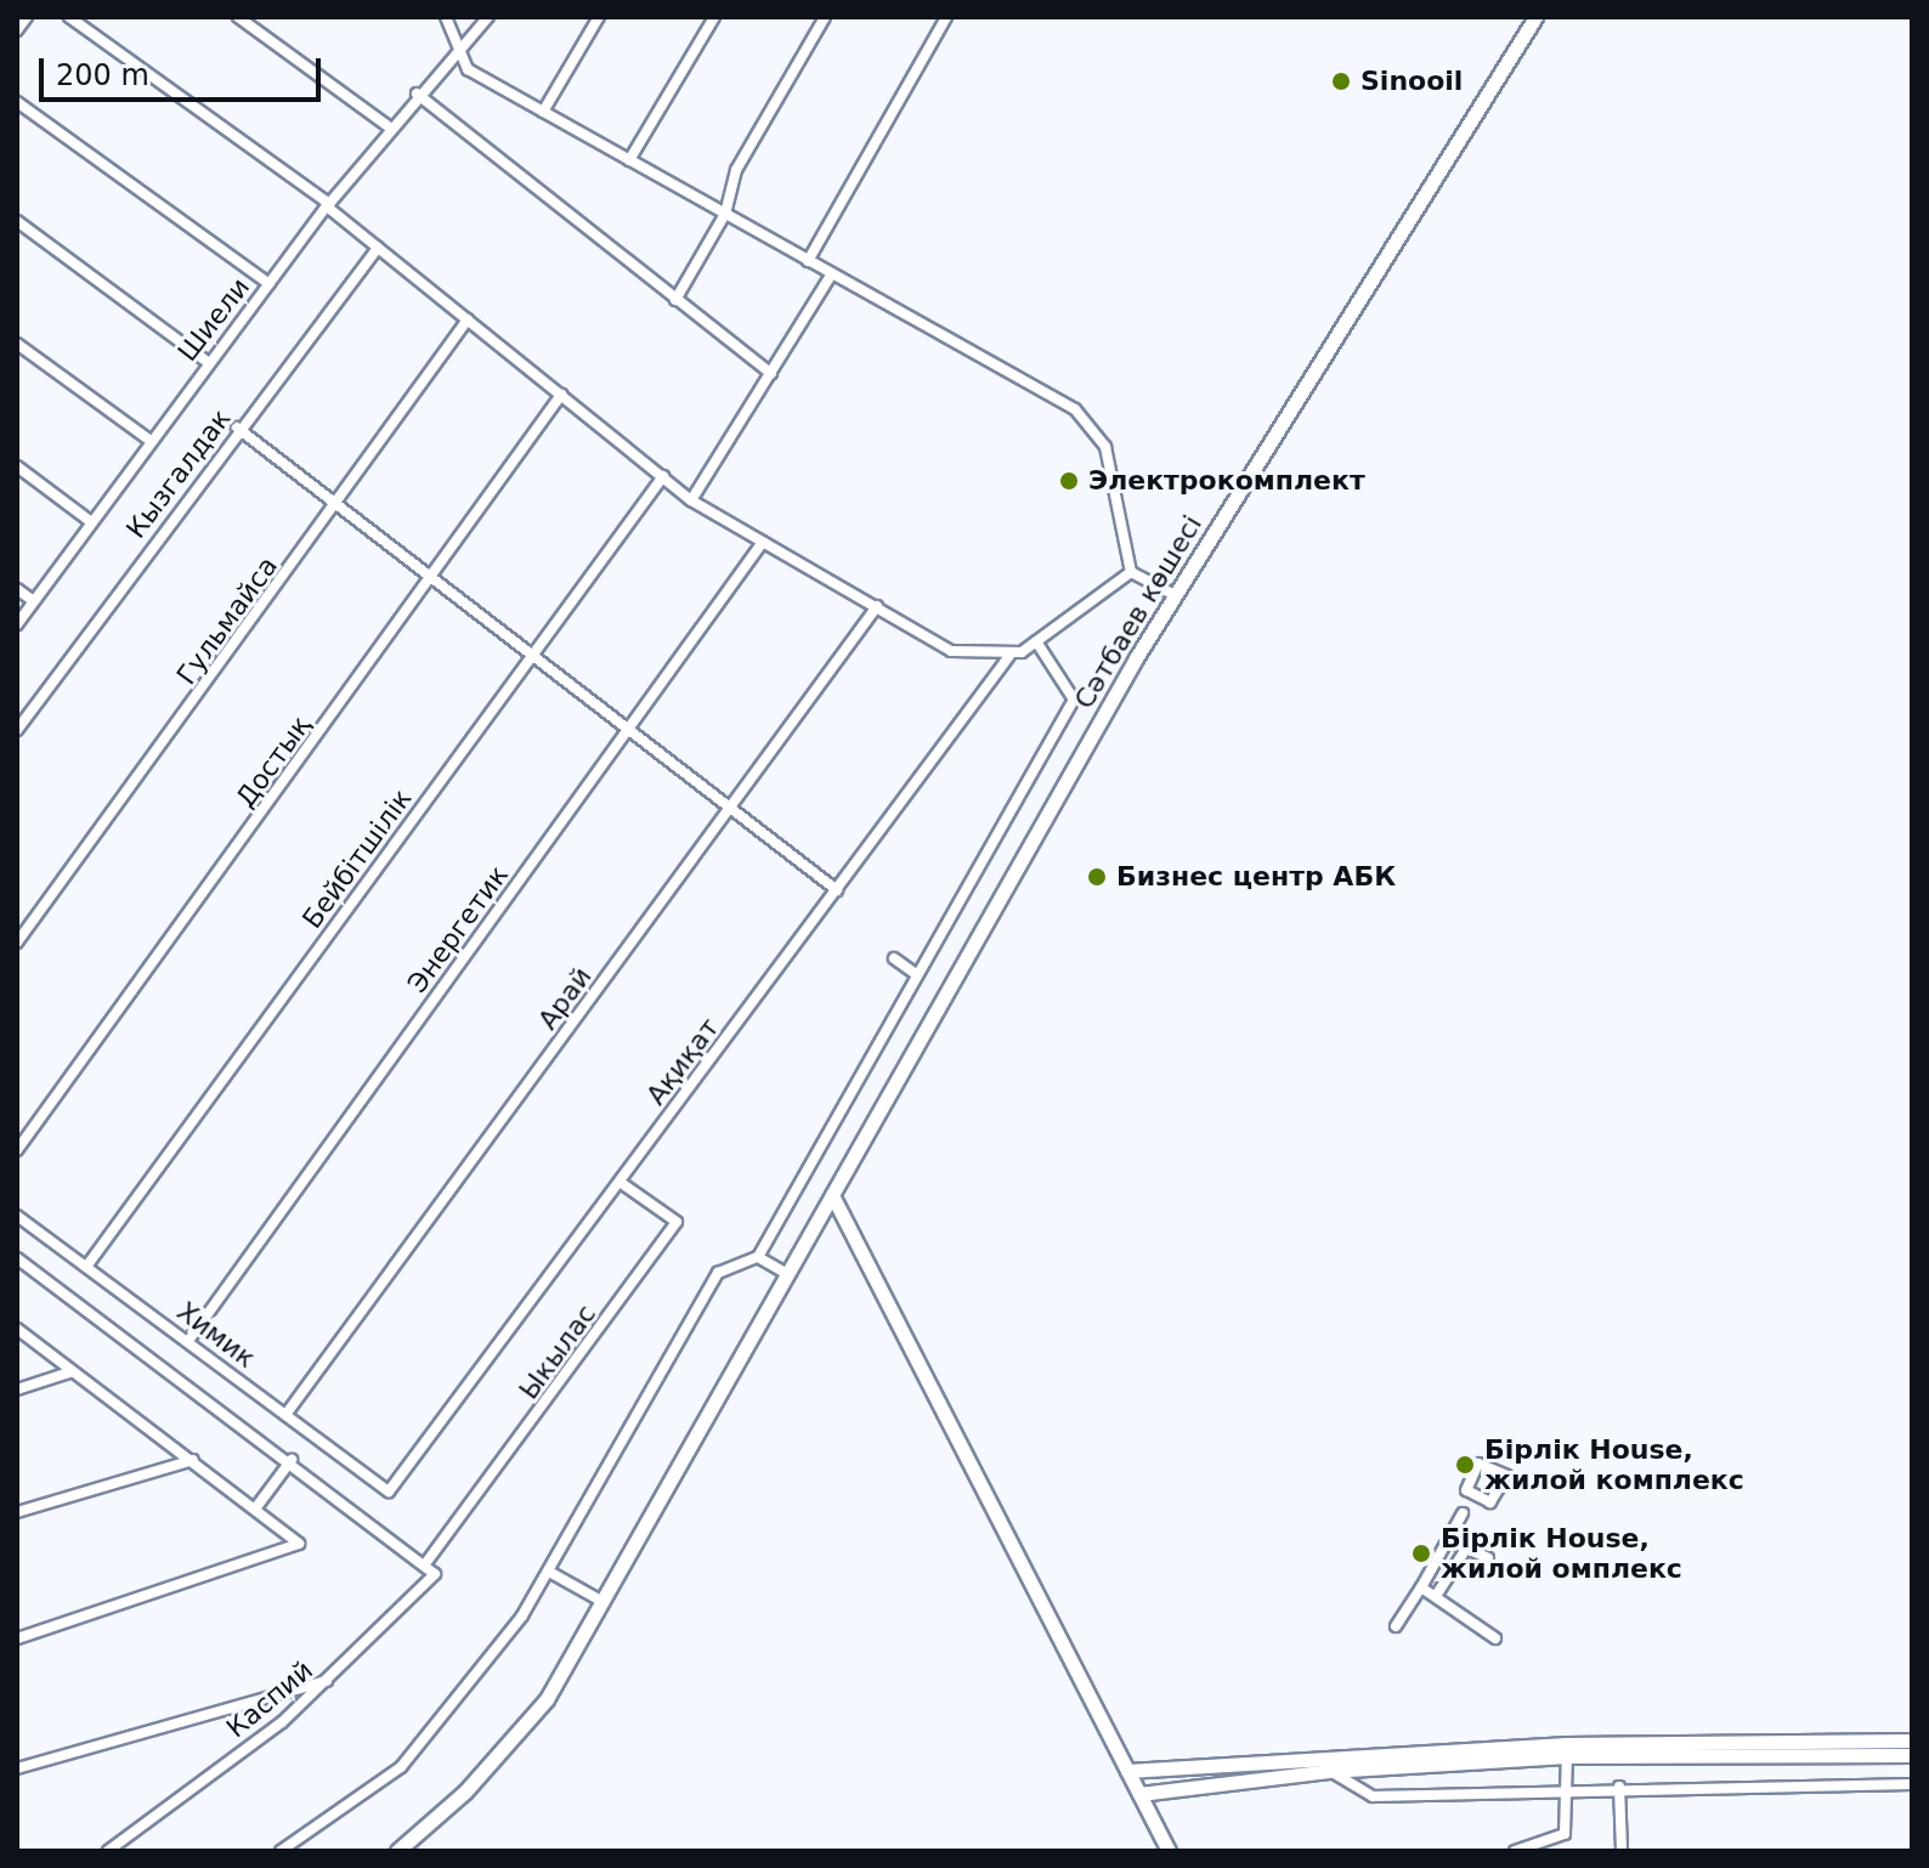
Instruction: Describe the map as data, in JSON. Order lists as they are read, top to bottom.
{
  "streets": {
    "main road": ["Сәтбаев көшесі"],
    "street": [
      "Шиели",
      "Кызгалдак",
      "Гульмайса",
      "Достық",
      "Бейбітшілік",
      "Энергетик",
      "Арай",
      "Ақиқат",
      "Химик",
      "Ыкылас",
      "Каспий"
    ]
  },
  "crossings": [
    ["Бейбітшілік", "Химик"],
    ["Энергетик", "Химик"],
    ["Арай", "Химик"],
    ["Ақиқат", "Химик"],
    ["Ақиқат", "Ыкылас"],
    ["Ыкылас", "Каспий"]
  ],
  "places": [
    "Sinooil",
    "Электрокомплект",
    "Бизнес центр АБК",
    "Бірлік House, жилой комплекс",
    "Бірлік House, жилой омплекс"
  ],
  "scale_bar": "200 m"
}
